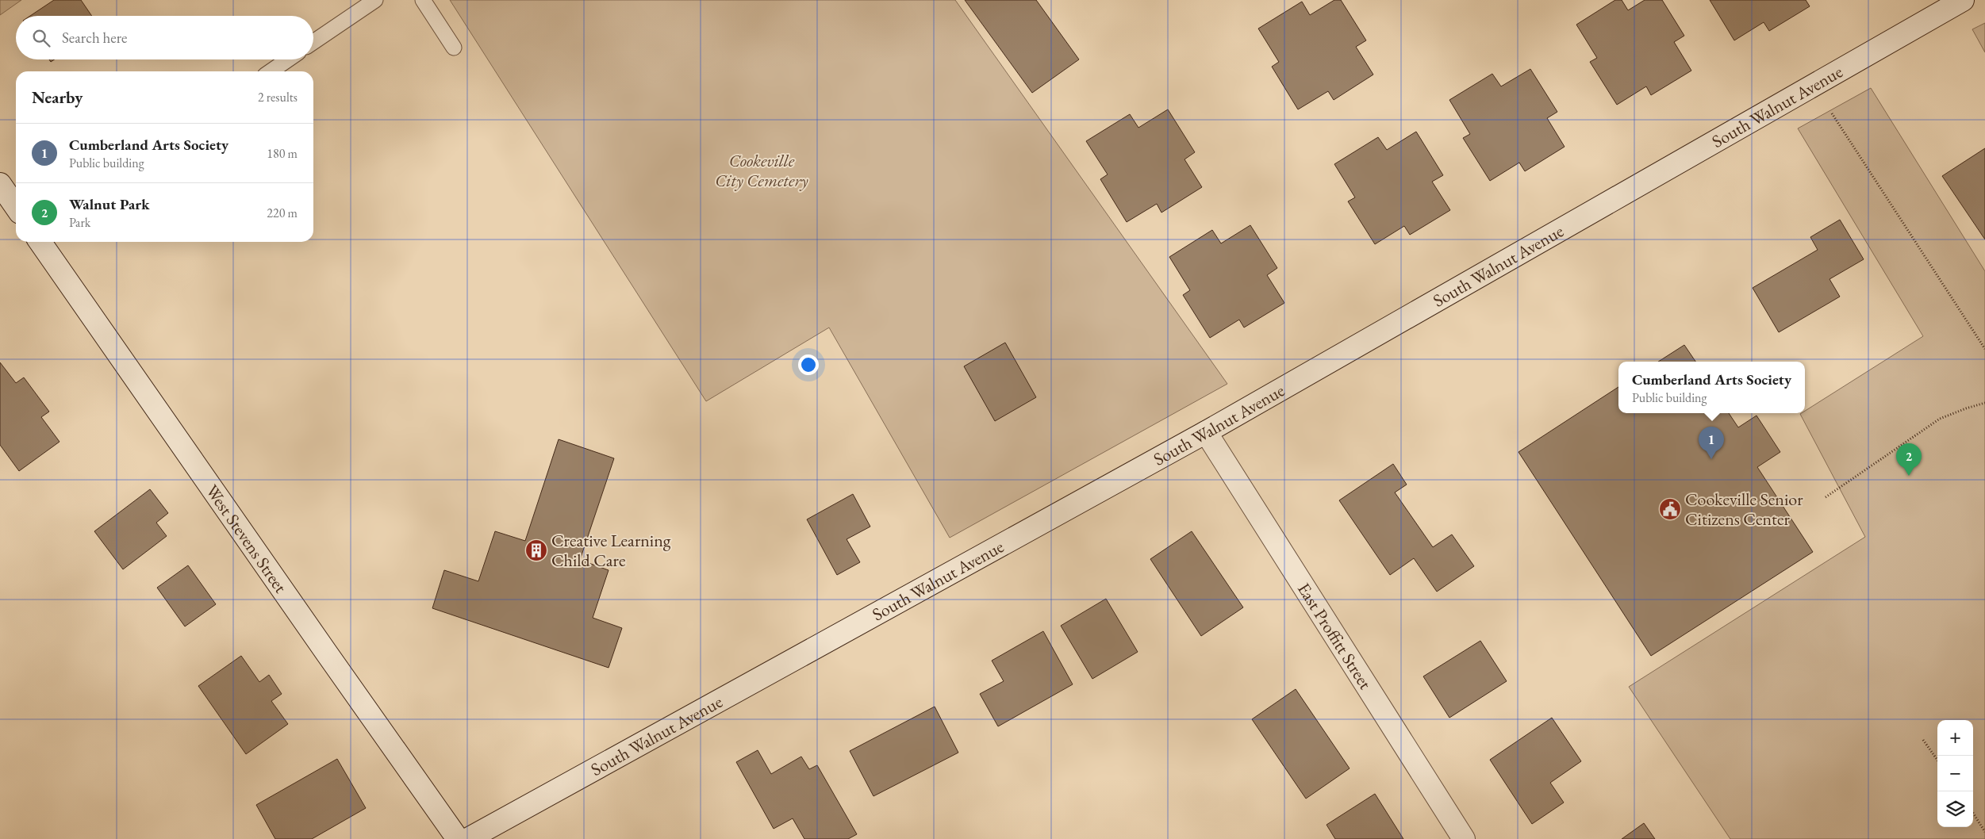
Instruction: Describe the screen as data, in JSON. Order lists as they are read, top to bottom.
{
  "streets": {
    "street": ["South Walnut Avenue", "West Stevens Street", "East Proffitt Street"]
  },
  "crossings": [
    ["South Walnut Avenue", "East Proffitt Street"]
  ],
  "parks": ["Cookeville City Cemetery"],
  "places": {
    "public building": ["Cookeville Senior Citizens Center"],
    "building": ["Creative Learning Child Care"]
  },
  "page": {
    "search": "Search here",
    "heading": ["Nearby", "2 results"],
    "list": [
      {
        "mark": "1",
        "name": "Cumberland Arts Society",
        "note": "Public building",
        "value": "180 m"
      },
      {
        "mark": "2",
        "name": "Walnut Park",
        "note": "Park",
        "value": "220 m"
      }
    ],
    "popup": ["Cumberland Arts Society", "Public building"],
    "pins": ["1", "2"],
    "map_buttons": ["+", "−"]
  }
}
